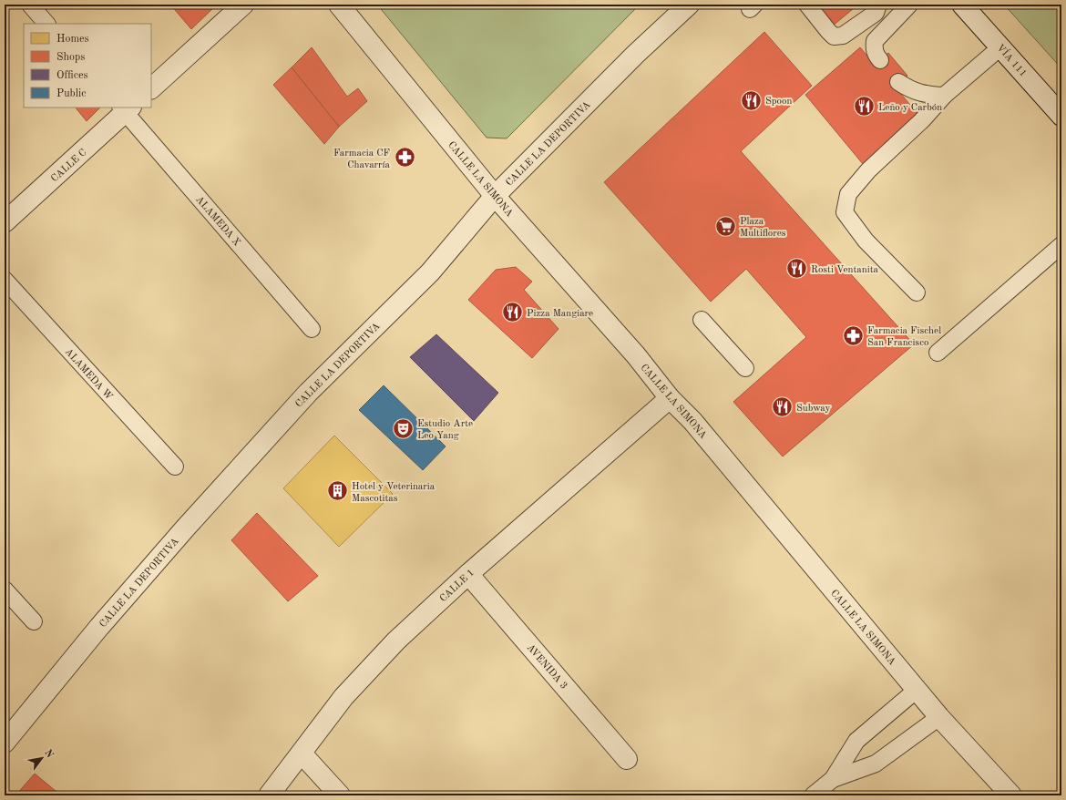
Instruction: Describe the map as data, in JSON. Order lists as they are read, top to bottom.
{
  "streets": {
    "street": [
      "VÍA 111",
      "CALLE LA DEPORTIVA",
      "CALLE C",
      "CALLE LA SIMONA",
      "CALLE 1",
      "AVENIDA 3"
    ],
    "lane": ["ALAMEDA X", "ALAMEDA W"]
  },
  "crossings": [
    ["CALLE LA DEPORTIVA", "CALLE LA SIMONA"],
    ["CALLE C", "ALAMEDA X"],
    ["CALLE LA SIMONA", "CALLE 1"],
    ["CALLE 1", "AVENIDA 3"]
  ],
  "places": {
    "restaurant": [
      "Spoon",
      "Leño y Carbón",
      "Rosti Ventanita",
      "Pizza Mangiare",
      "Subway"
    ],
    "pharmacy": ["Farmacia CF Chavarría", "Farmacia Fischel San Francisco"],
    "supermarket": ["Plaza Multiflores"],
    "theatre": ["Estudio Arte Leo Yang"],
    "building": ["Hotel y Veterinaria Mascotitas"]
  },
  "legend": [
    "Homes",
    "Shops",
    "Offices",
    "Public"
  ],
  "north": "top right"
}
